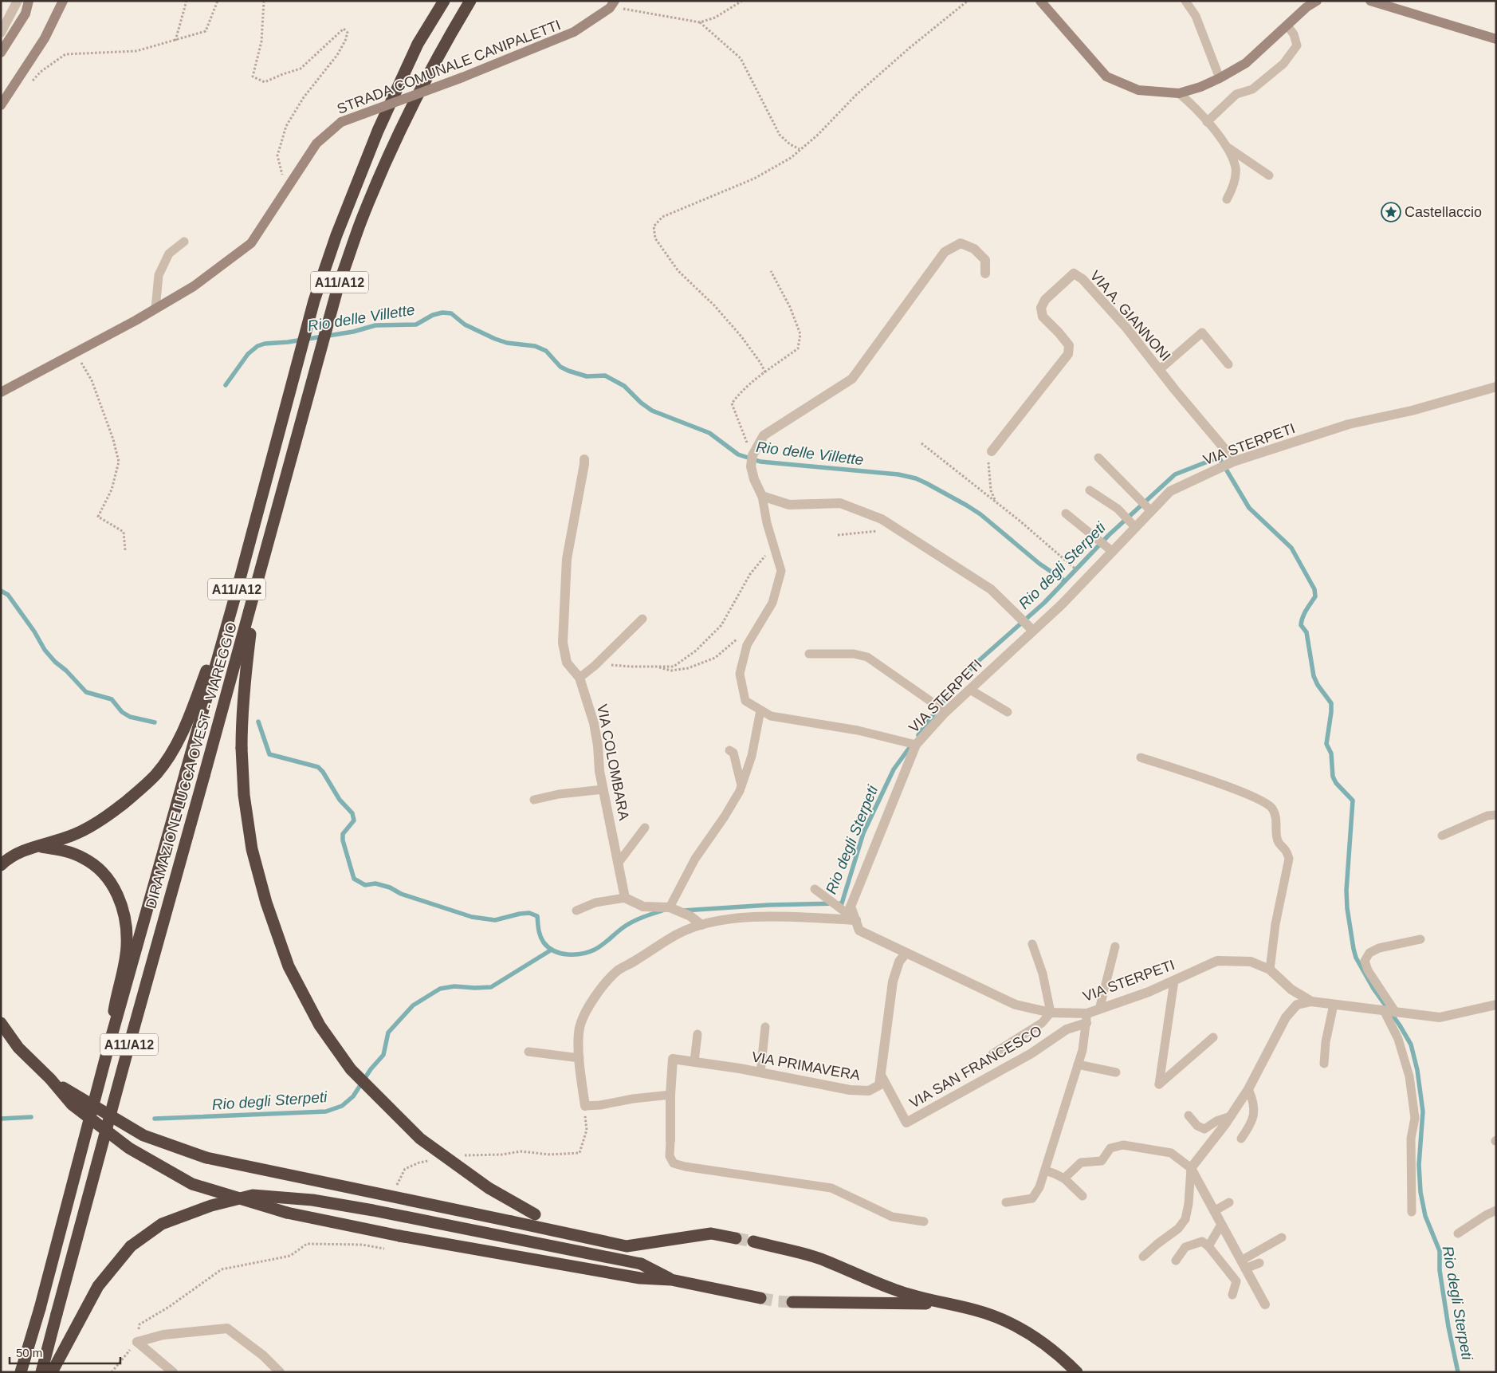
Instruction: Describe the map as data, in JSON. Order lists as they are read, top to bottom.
{
  "streets": {
    "highway": ["A11/A12", "DIRAMAZIONE LUCCA OVEST - VIAREGGIO"],
    "street": [
      "STRADA COMUNALE CANIPALETTI",
      "VIA A. GIANNONI",
      "VIA STERPETI",
      "VIA COLOMBARA",
      "VIA PRIMAVERA",
      "VIA SAN FRANCESCO"
    ]
  },
  "crossings": [
    ["VIA A. GIANNONI", "VIA STERPETI"],
    ["VIA STERPETI", "VIA PRIMAVERA"],
    ["VIA STERPETI", "VIA SAN FRANCESCO"],
    ["VIA PRIMAVERA", "VIA SAN FRANCESCO"]
  ],
  "water": ["Rio delle Villette", "Rio degli Sterpeti"],
  "places": {
    "place": ["Castellaccio"]
  },
  "scale_bar": "50 m"
}
